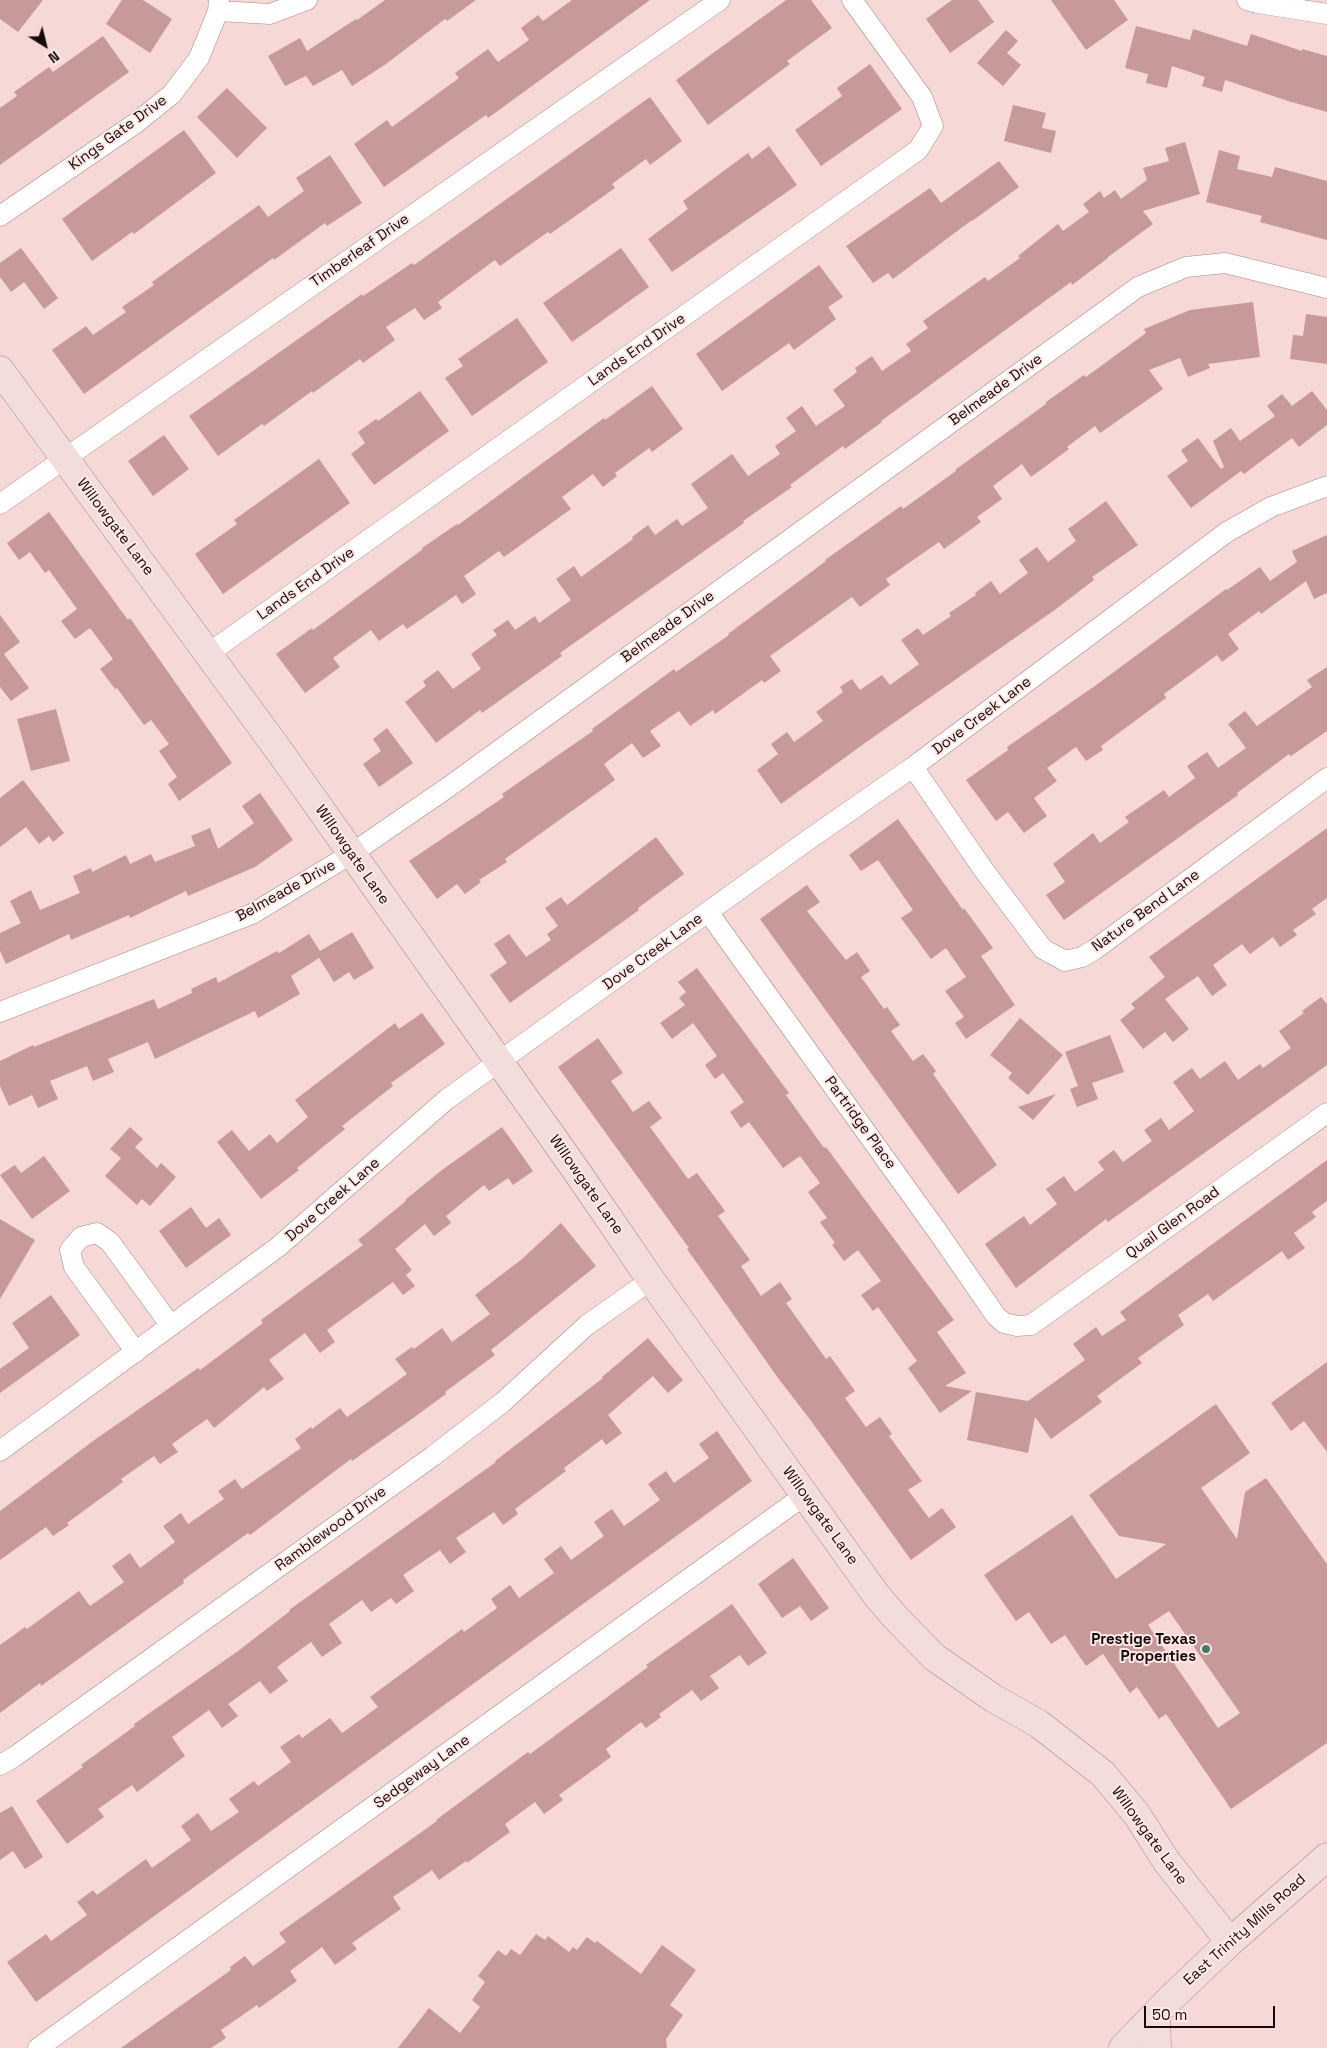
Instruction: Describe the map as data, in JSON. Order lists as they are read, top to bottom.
{
  "streets": {
    "street": [
      "Kings Gate Drive",
      "Timberleaf Drive",
      "Lands End Drive",
      "Belmeade Drive",
      "Willowgate Lane",
      "Dove Creek Lane",
      "Nature Bend Lane",
      "Partridge Place",
      "Quail Glen Road",
      "Ramblewood Drive",
      "Sedgeway Lane",
      "East Trinity Mills Road"
    ]
  },
  "crossings": [
    ["Timberleaf Drive", "Willowgate Lane"],
    ["Lands End Drive", "Willowgate Lane"],
    ["Belmeade Drive", "Willowgate Lane"],
    ["Willowgate Lane", "Dove Creek Lane"],
    ["Willowgate Lane", "Ramblewood Drive"],
    ["Willowgate Lane", "Sedgeway Lane"],
    ["Willowgate Lane", "East Trinity Mills Road"],
    ["Dove Creek Lane", "Nature Bend Lane"],
    ["Dove Creek Lane", "Partridge Place"],
    ["Partridge Place", "Quail Glen Road"]
  ],
  "places": ["Prestige Texas Properties"],
  "scale_bar": "50 m",
  "north": "bottom right"
}
